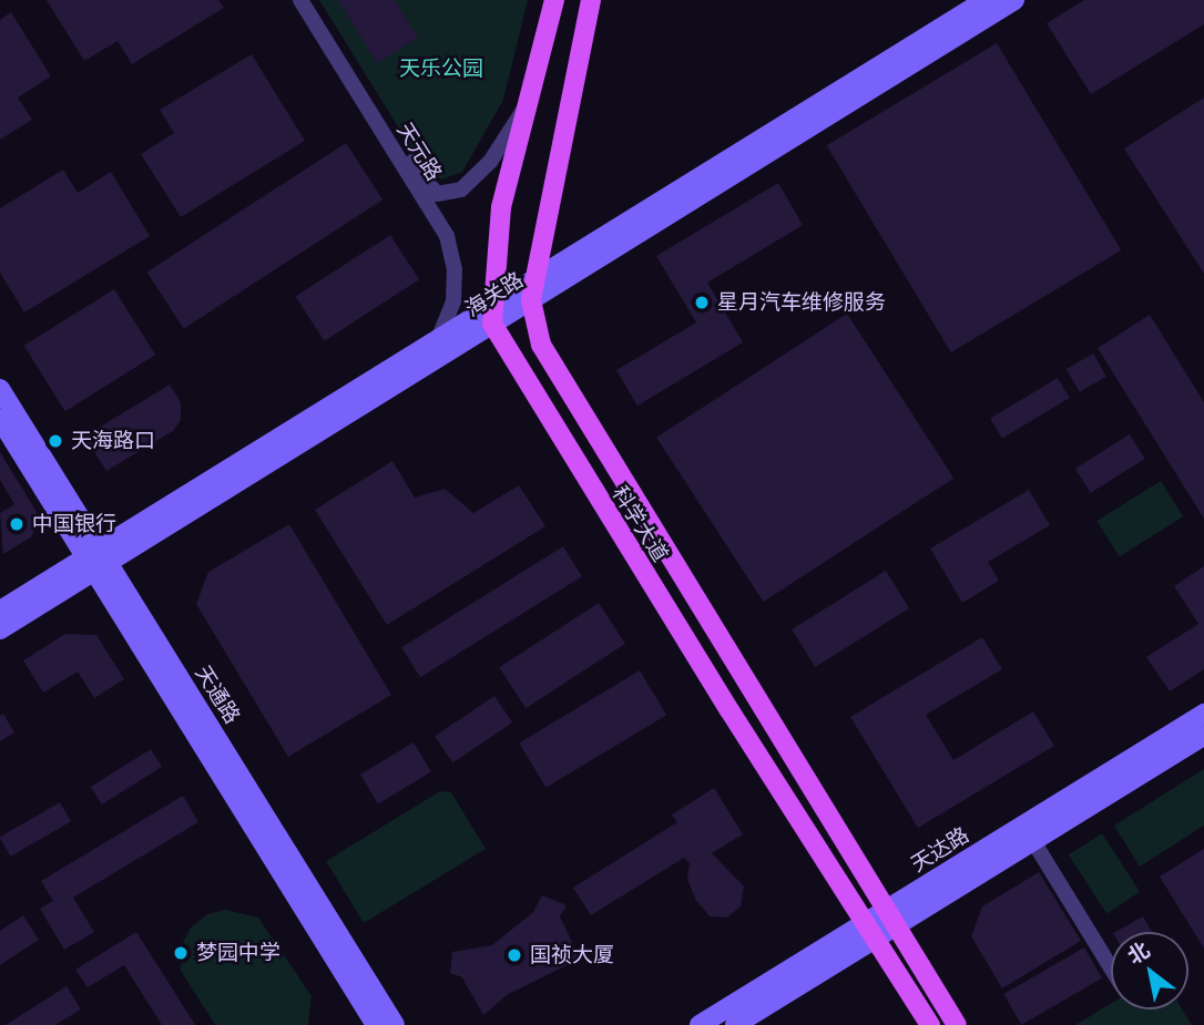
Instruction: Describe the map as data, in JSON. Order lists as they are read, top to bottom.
{
  "streets": {
    "main road": ["科学大道"],
    "street": [
      "天元路",
      "海关路",
      "天通路",
      "天达路"
    ]
  },
  "crossings": [
    ["天元路", "海关路"],
    ["海关路", "科学大道"],
    ["海关路", "天通路"],
    ["科学大道", "天达路"]
  ],
  "parks": ["天乐公园"],
  "places": [
    "星月汽车维修服务",
    "天海路口",
    "中国银行",
    "梦园中学",
    "国祯大厦"
  ],
  "north": "top left"
}
